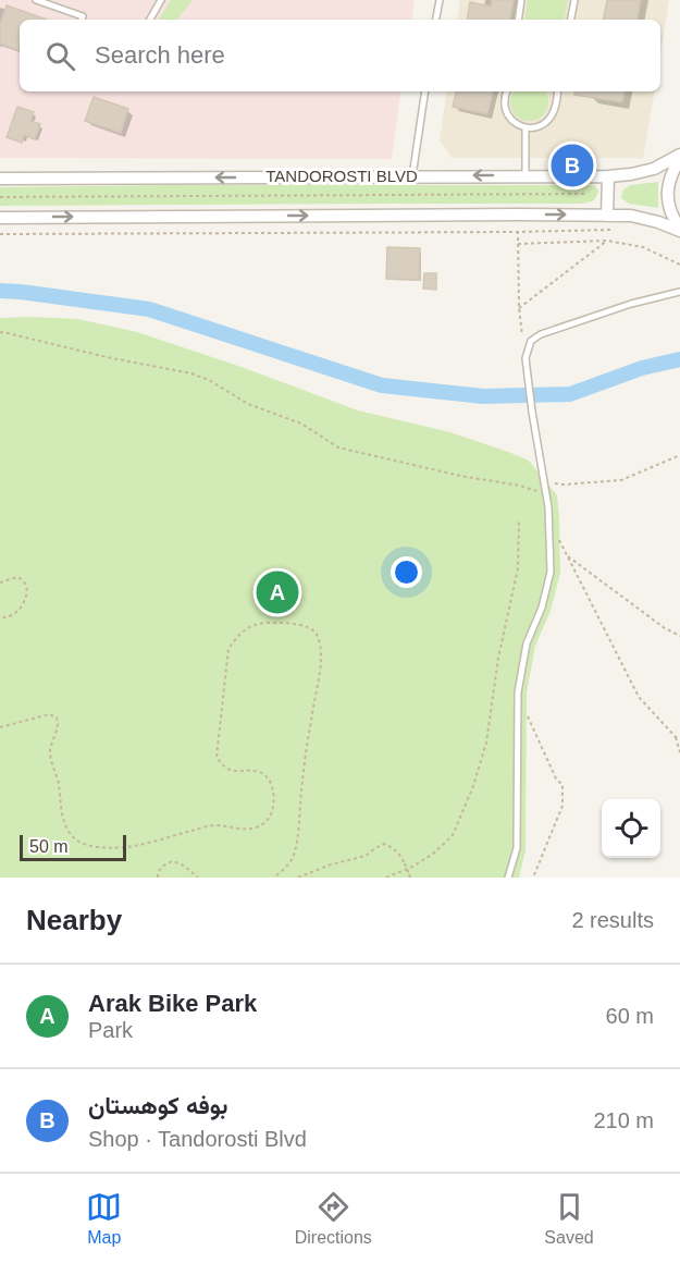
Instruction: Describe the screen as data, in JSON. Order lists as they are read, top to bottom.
{
  "streets": {
    "street": ["TANDOROSTI BLVD"]
  },
  "scale_bar": "50 m",
  "page": {
    "search": "Search here",
    "pins": ["B", "A"],
    "scale": "50 m",
    "heading": ["Nearby", "2 results"],
    "list": [
      {
        "mark": "A",
        "name": "Arak Bike Park",
        "note": "Park",
        "value": "60 m"
      },
      {
        "mark": "B",
        "name": "بوفه کوهستان",
        "note": "Shop · Tandorosti Blvd",
        "value": "210 m"
      }
    ],
    "nav": ["Map", "Directions", "Saved"]
  }
}
